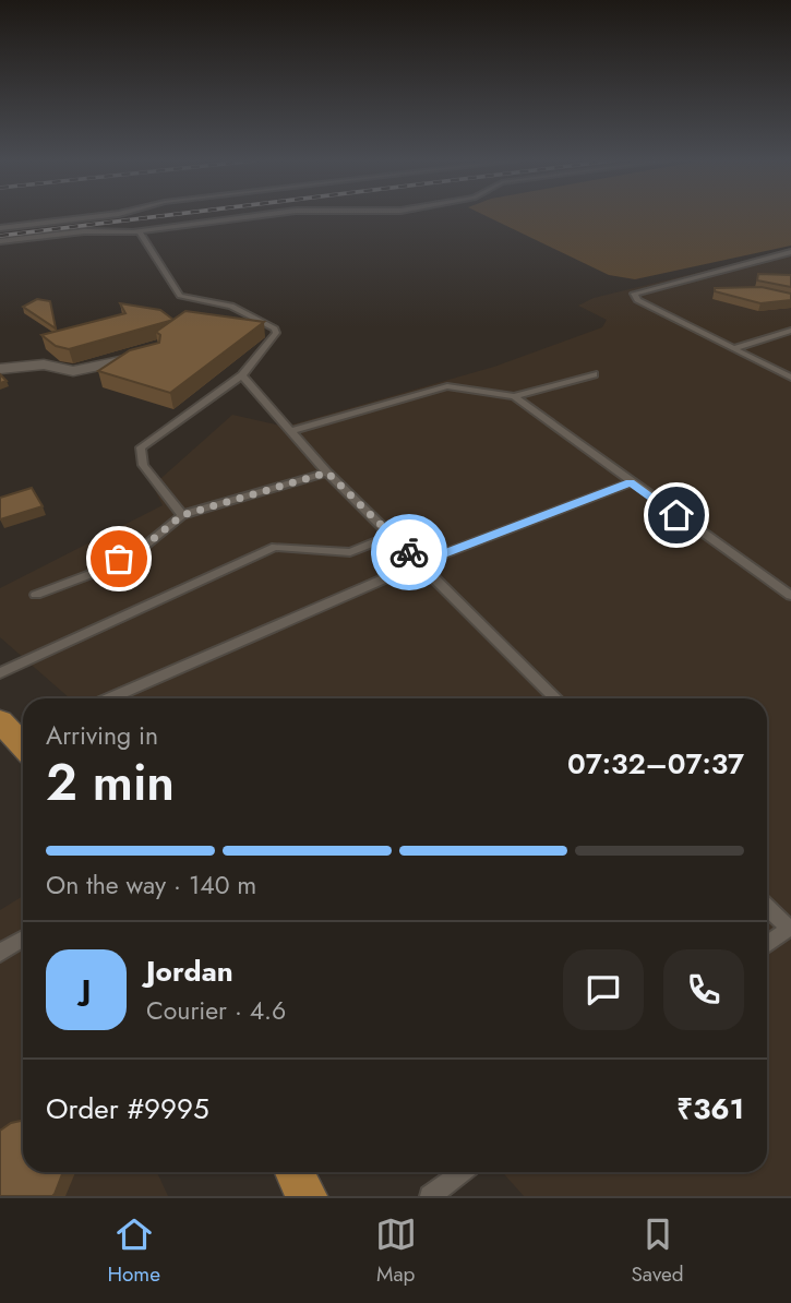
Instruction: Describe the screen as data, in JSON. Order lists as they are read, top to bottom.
{
  "page": {
    "heading": ["2 min", "Arriving in", "07:32–07:37"],
    "panel": [
      "Jordan",
      "Courier · 4.6",
      "Order #9995",
      "₹361"
    ],
    "bar": "On the way · 140 m",
    "round": "J",
    "tabs": ["Home", "Map", "Saved"]
  }
}
